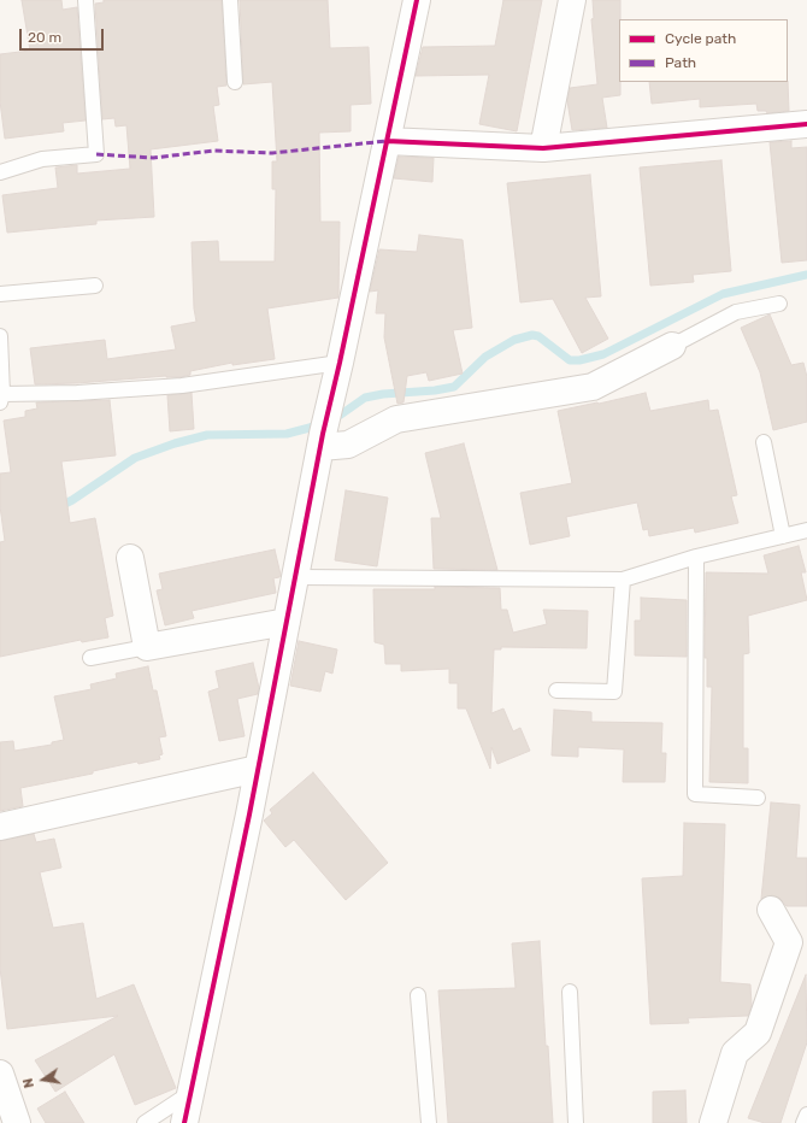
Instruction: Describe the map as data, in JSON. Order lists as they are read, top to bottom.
{
  "legend": ["Cycle path", "Path"],
  "scale_bar": "20 m",
  "north": "left"
}
